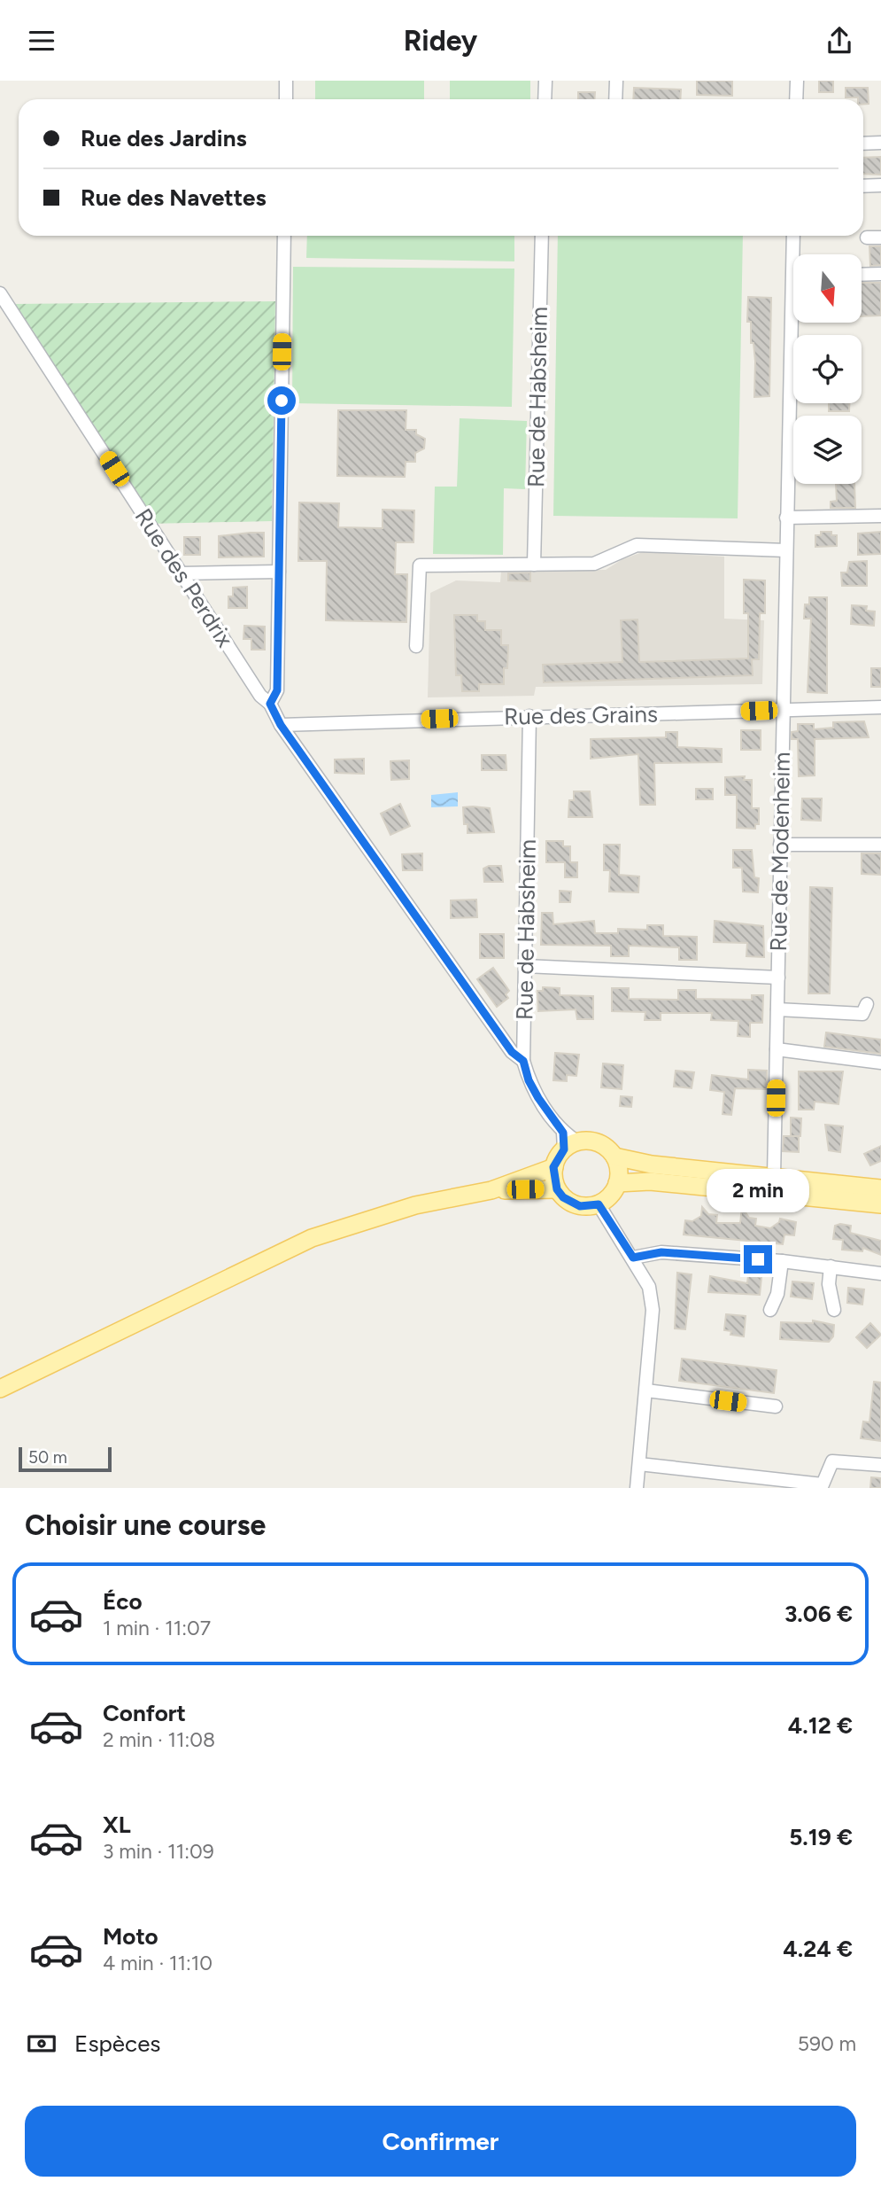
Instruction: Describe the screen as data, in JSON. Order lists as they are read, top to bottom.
{
  "streets": {
    "street": [
      "Rue de Habsheim",
      "Rue des Perdrix",
      "Rue des Grains",
      "Rue de Modenheim"
    ]
  },
  "crossings": [
    ["Rue de Habsheim", "Rue des Perdrix"],
    ["Rue de Habsheim", "Rue des Grains"],
    ["Rue des Perdrix", "Rue des Grains"],
    ["Rue des Grains", "Rue de Modenheim"]
  ],
  "scale_bar": "50 m",
  "north": "bottom",
  "page": {
    "header": "Ridey",
    "banner": ["Rue des Jardins", "Rue des Navettes"],
    "bubble": "2 min",
    "scale": "50 m",
    "heading": "Choisir une course",
    "list": [
      {
        "name": "Éco",
        "note": "1 min · 11:07",
        "value": "3.06 €"
      },
      {
        "name": "Confort",
        "note": "2 min · 11:08",
        "value": "4.12 €"
      },
      {
        "name": "XL",
        "note": "3 min · 11:09",
        "value": "5.19 €"
      },
      {
        "name": "Moto",
        "note": "4 min · 11:10",
        "value": "4.24 €"
      }
    ],
    "pay": ["Espèces", "590 m"],
    "buttons": "Confirmer"
  }
}
